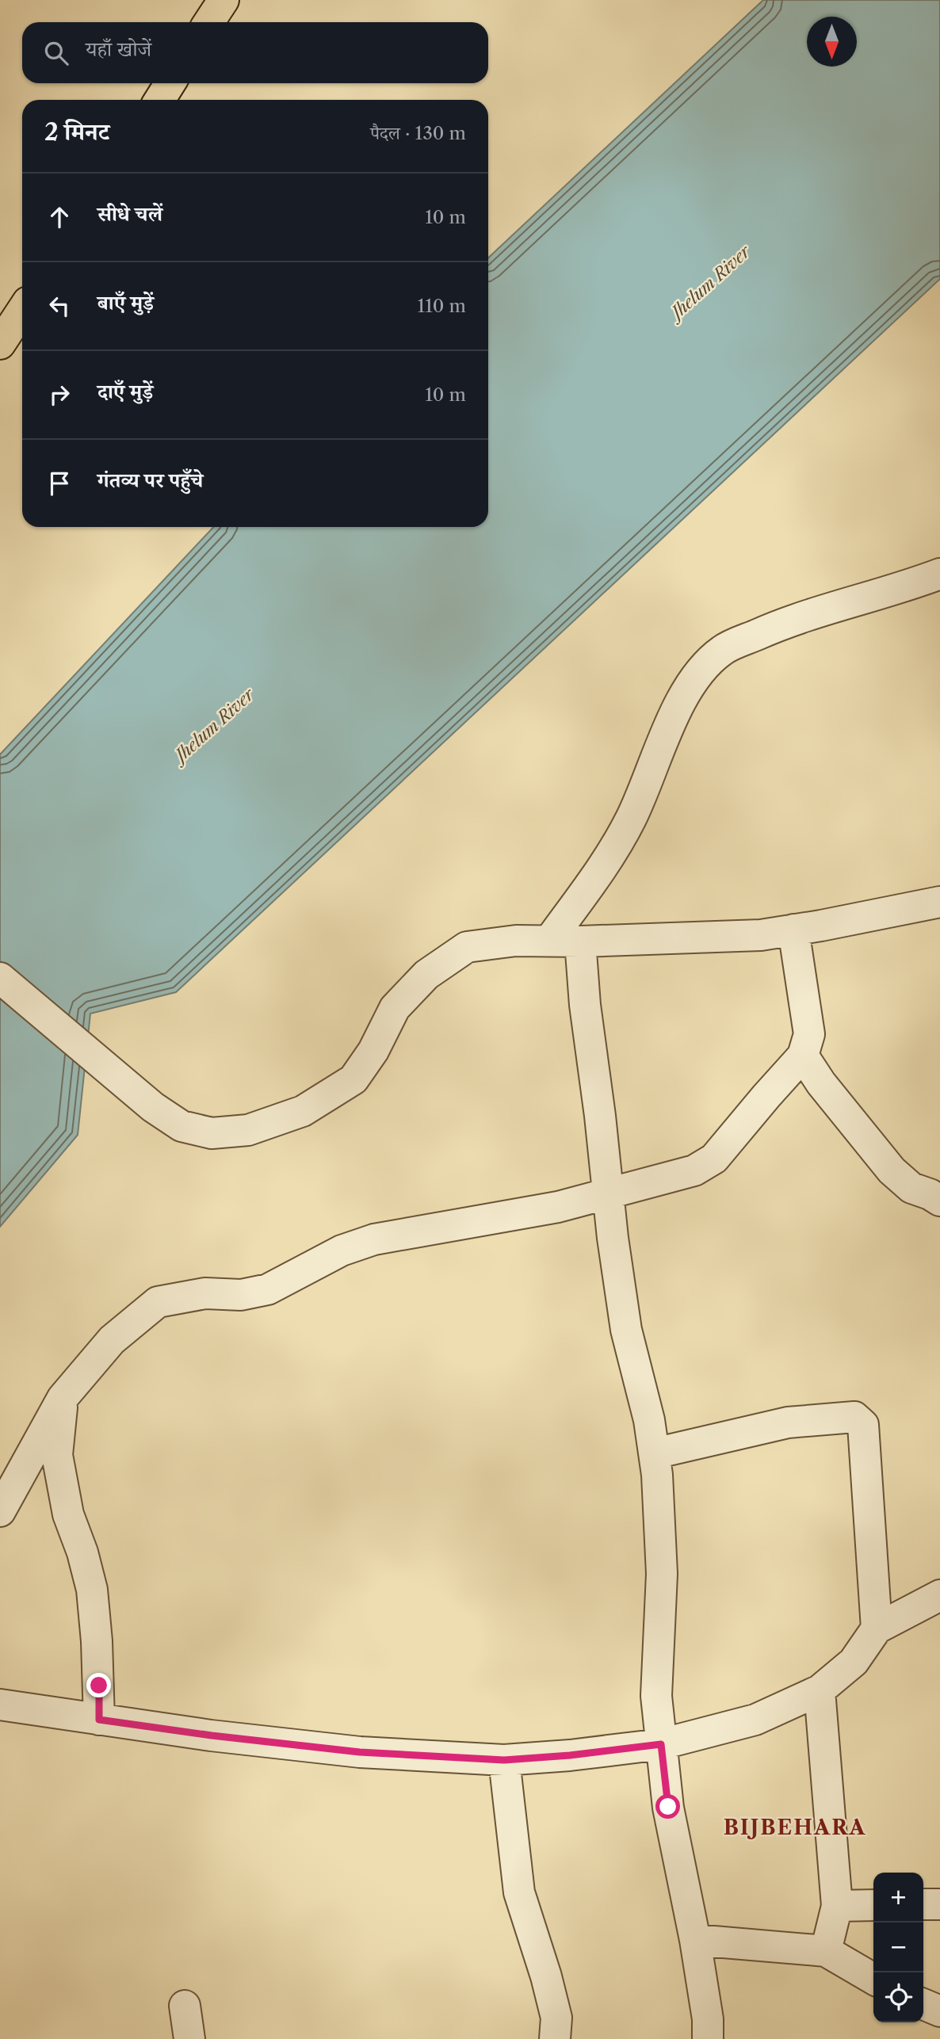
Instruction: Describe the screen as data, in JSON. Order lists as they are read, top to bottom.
{
  "districts": ["BIJBEHARA"],
  "water": ["Jhelum River"],
  "north": "bottom",
  "page": {
    "search": "यहाँ खोजें",
    "heading": ["2 मिनट", "पैदल · 130 m"],
    "list": [
      ["सीधे चलें", "10 m"],
      ["बाएँ मुड़ें", "110 m"],
      ["दाएँ मुड़ें", "10 m"],
      "गंतव्य पर पहुँचे"
    ],
    "map_buttons": ["+", "−"]
  }
}
